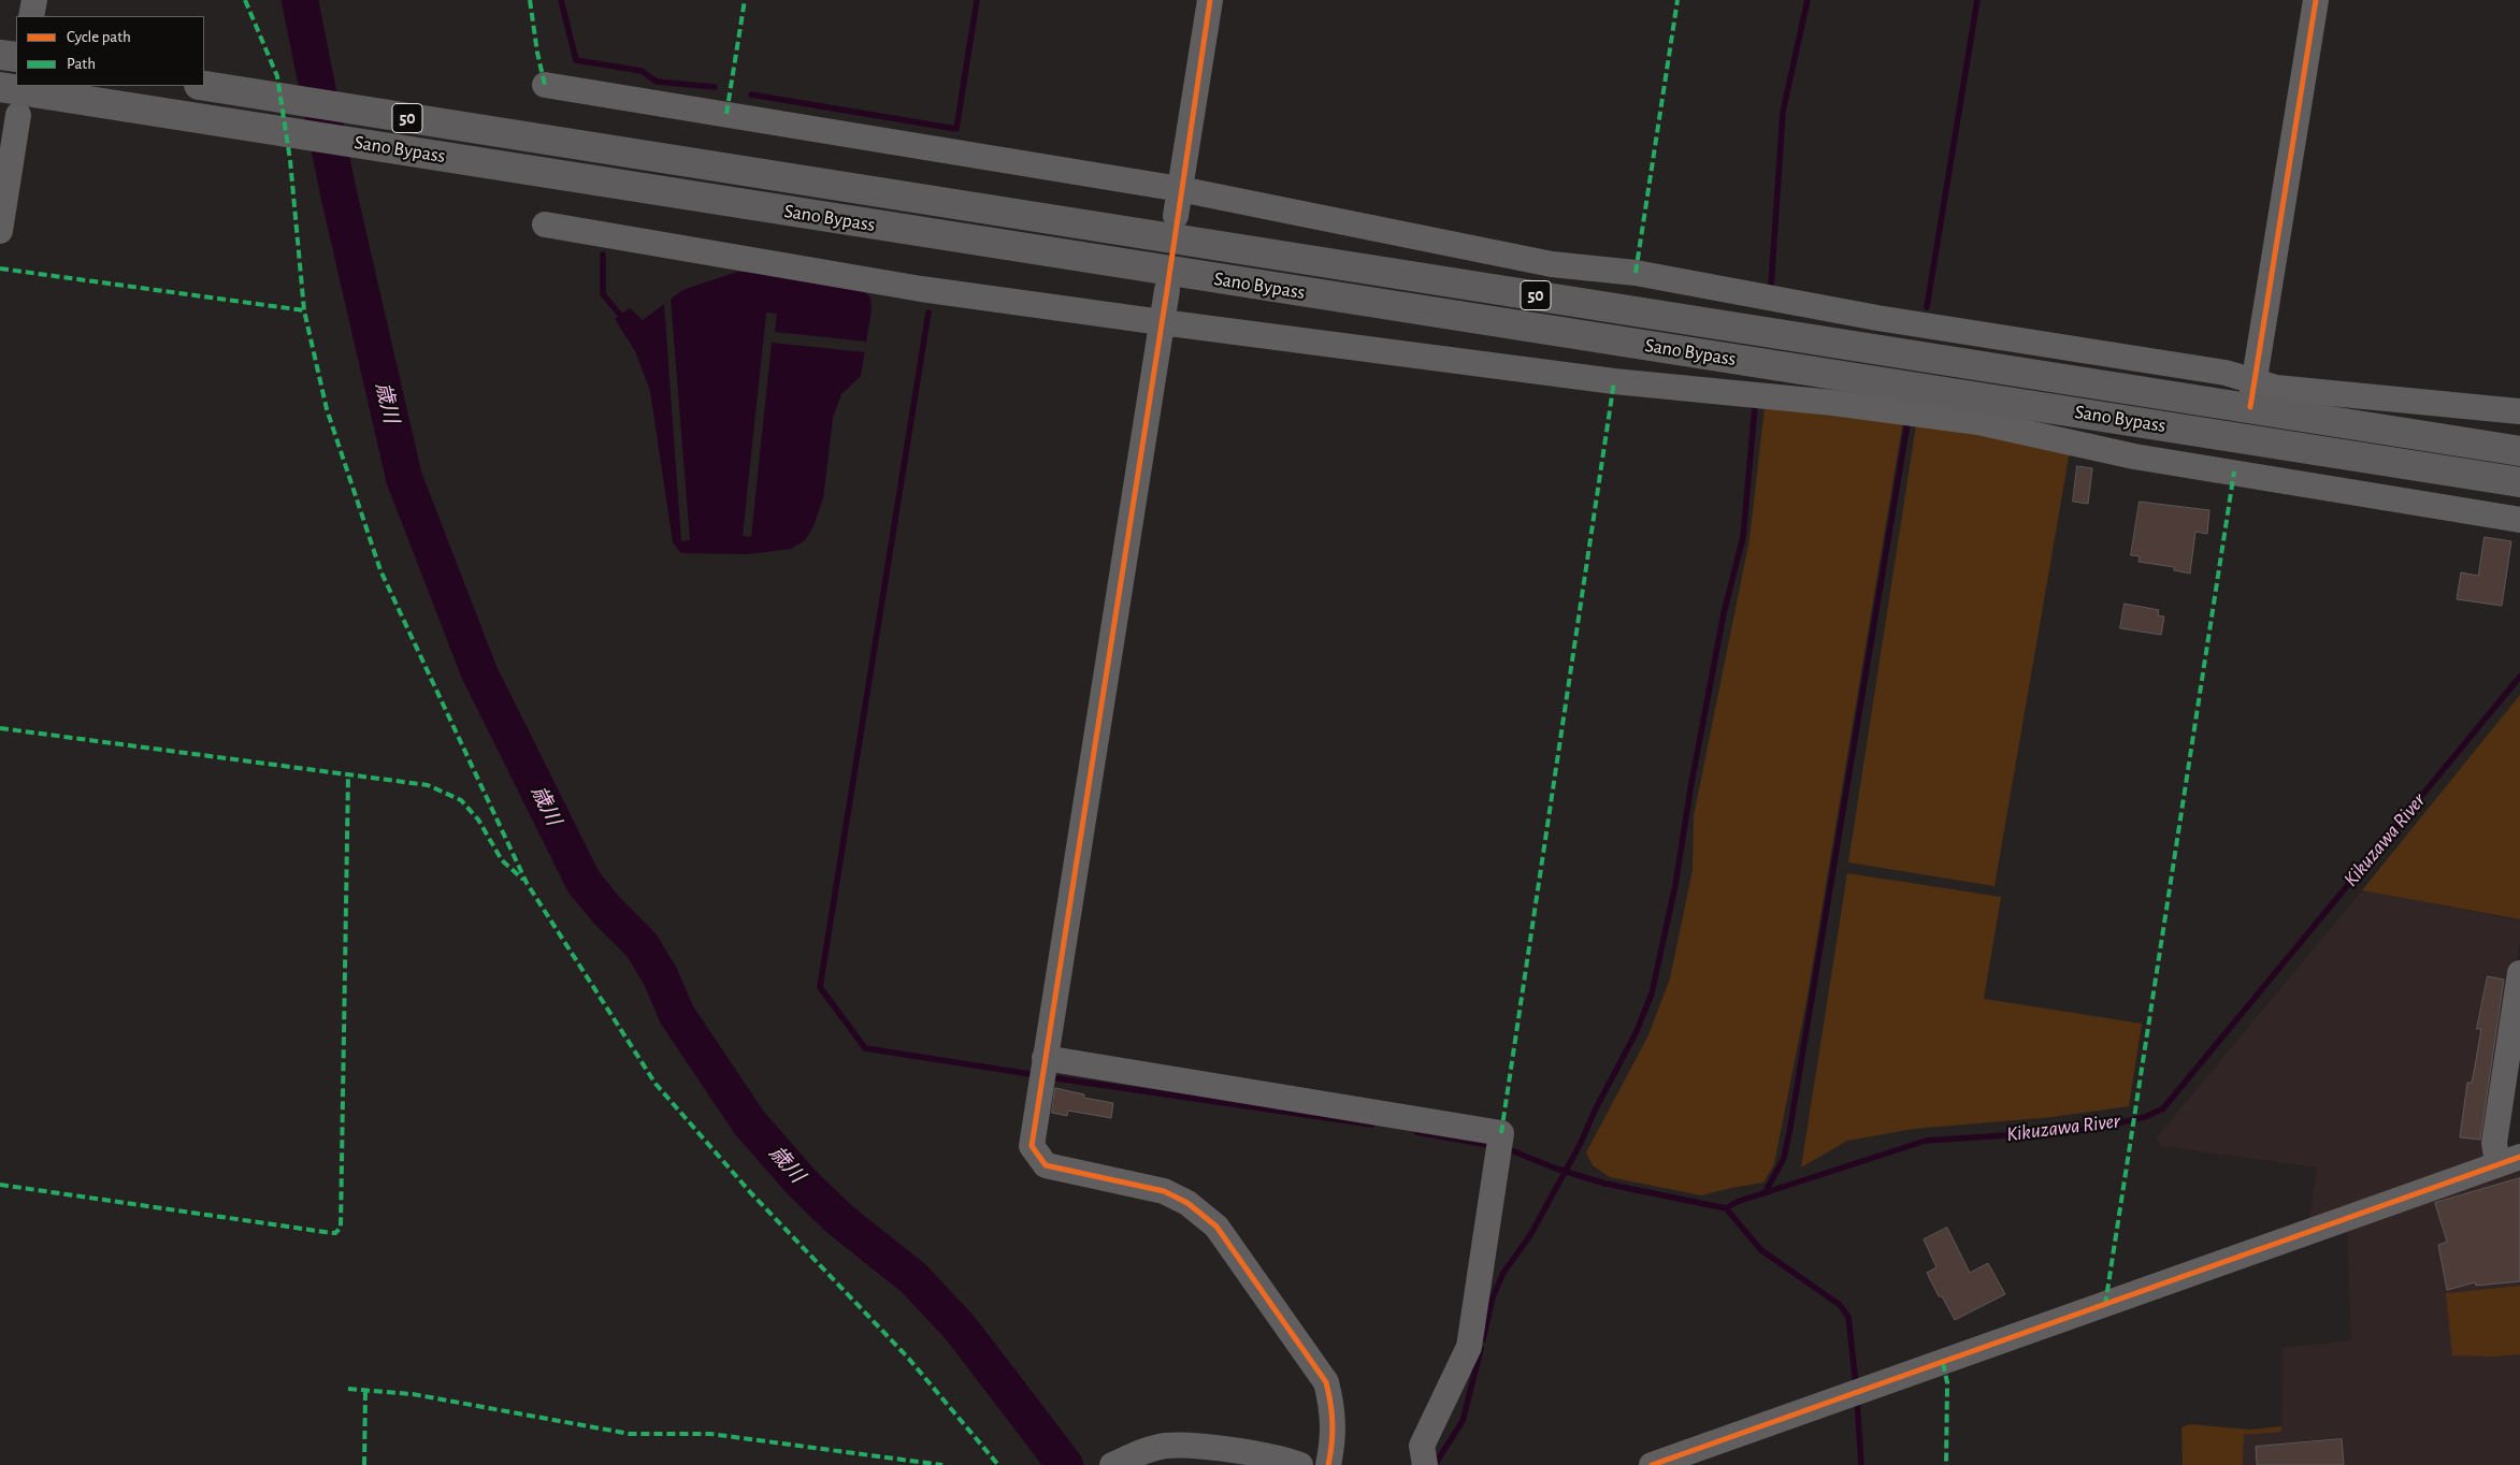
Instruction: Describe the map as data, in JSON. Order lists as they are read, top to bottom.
{
  "streets": {
    "highway": ["50", "Sano Bypass"]
  },
  "water": ["歳川", "Kikuzawa River"],
  "legend": ["Cycle path", "Path"]
}
